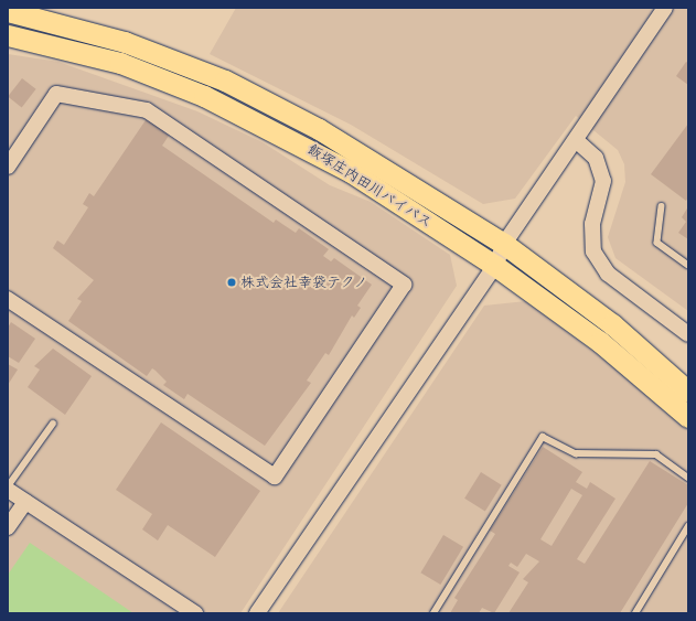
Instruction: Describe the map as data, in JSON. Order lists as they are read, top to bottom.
{
  "streets": {
    "highway": ["飯塚庄内田川バイパス"]
  },
  "places": ["株式会社幸袋テクノ"]
}
